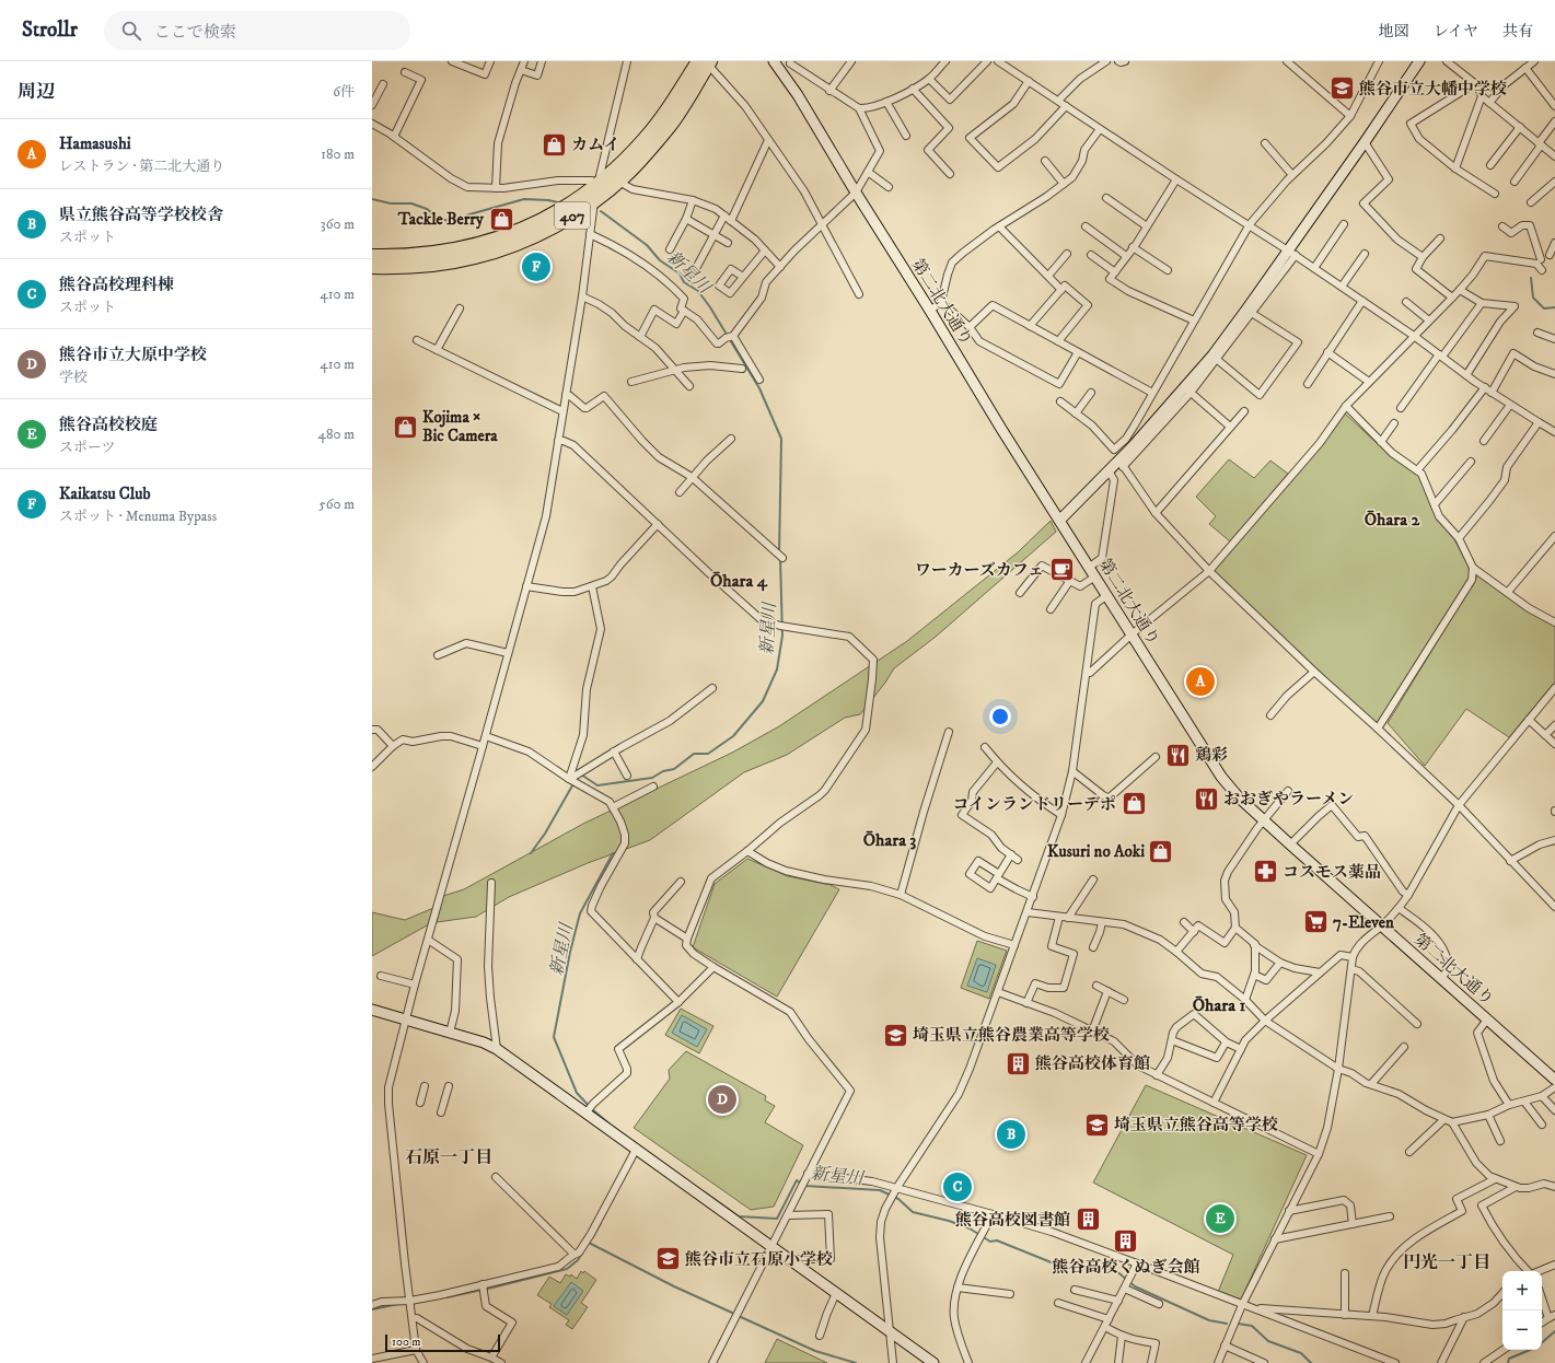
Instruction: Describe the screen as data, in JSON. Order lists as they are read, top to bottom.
{
  "streets": {
    "highway": ["407"],
    "street": ["第二北大通り"]
  },
  "districts": [
    "Ōhara 2",
    "Ōhara 4",
    "Ōhara 3",
    "Ōhara 1",
    "石原一丁目",
    "円光一丁目"
  ],
  "water": ["新星川"],
  "places": {
    "school or university": [
      "熊谷市立大幡中学校",
      "埼玉県立熊谷農業高等学校",
      "埼玉県立熊谷高等学校",
      "熊谷市立石原小学校"
    ],
    "shop": [
      "カムイ",
      "Tackle Berry",
      "Kojima × Bic Camera",
      "コインランドリーデポ",
      "Kusuri no Aoki"
    ],
    "cafe": ["ワーカーズカフェ"],
    "restaurant": ["鶏彩", "おおぎやラーメン"],
    "pharmacy": ["コスモス薬品"],
    "supermarket": ["7-Eleven"],
    "building": ["熊谷高校体育館", "熊谷高校図書館", "熊谷高校くぬぎ会館"]
  },
  "scale_bar": "100 m",
  "page": {
    "header": "Strollr",
    "search": "ここで検索",
    "nav": ["地図", "レイヤ", "共有"],
    "heading": ["周辺", "6件"],
    "list": [
      {
        "mark": "A",
        "name": "Hamasushi",
        "note": "レストラン · 第二北大通り",
        "value": "180 m"
      },
      {
        "mark": "B",
        "name": "県立熊谷高等学校校舎",
        "note": "スポット",
        "value": "360 m"
      },
      {
        "mark": "C",
        "name": "熊谷高校理科棟",
        "note": "スポット",
        "value": "410 m"
      },
      {
        "mark": "D",
        "name": "熊谷市立大原中学校",
        "note": "学校",
        "value": "410 m"
      },
      {
        "mark": "E",
        "name": "熊谷高校校庭",
        "note": "スポーツ",
        "value": "480 m"
      },
      {
        "mark": "F",
        "name": "Kaikatsu Club",
        "note": "スポット · Menuma Bypass",
        "value": "560 m"
      }
    ],
    "pins": [
      "F",
      "A",
      "D",
      "B",
      "C",
      "E"
    ],
    "map_buttons": ["+", "−"],
    "scale": "100 m"
  }
}
